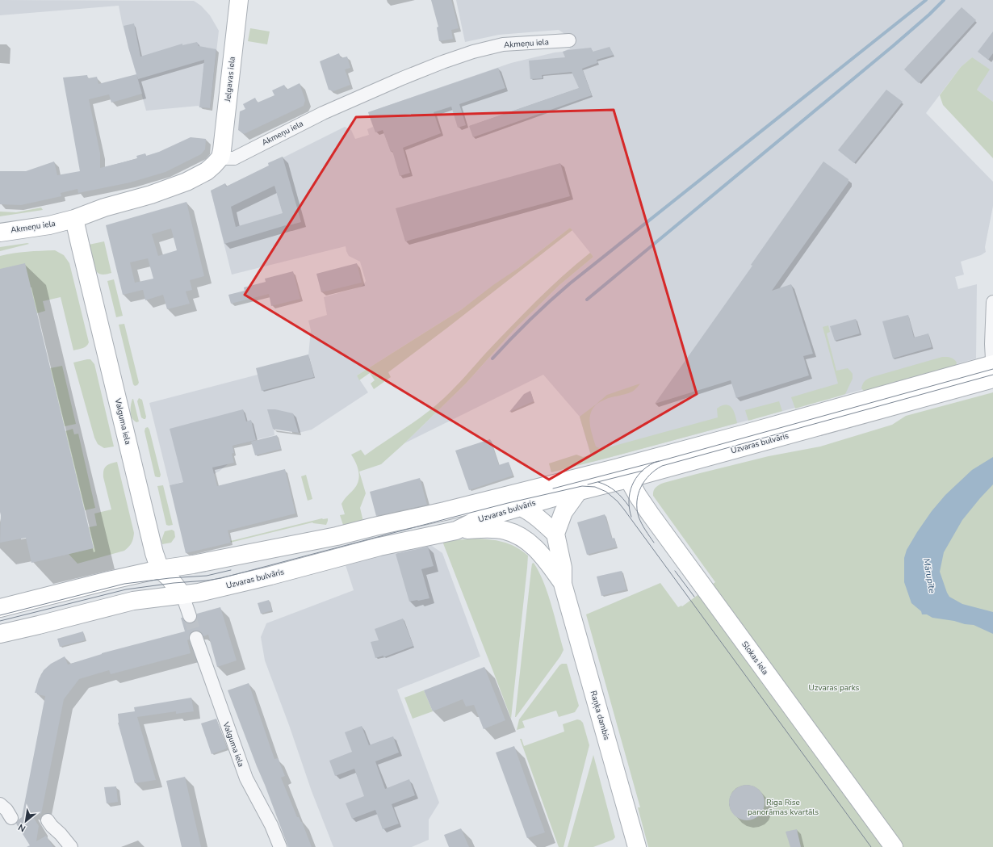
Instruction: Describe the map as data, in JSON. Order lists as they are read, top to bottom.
{
  "streets": {
    "main road": [
      "Akmeņu iela",
      "Jelgavas iela",
      "Valguma iela",
      "Uzvaras bulvāris",
      "Slokas iela",
      "Raņķa dambis"
    ]
  },
  "crossings": [
    ["Akmeņu iela", "Jelgavas iela"],
    ["Akmeņu iela", "Valguma iela"],
    ["Valguma iela", "Uzvaras bulvāris"],
    ["Uzvaras bulvāris", "Slokas iela"],
    ["Uzvaras bulvāris", "Raņķa dambis"]
  ],
  "water": ["Mārupīte"],
  "parks": ["Uzvaras parks", "Riga Rise panorāmas kvartāls"],
  "north": "bottom left"
}
